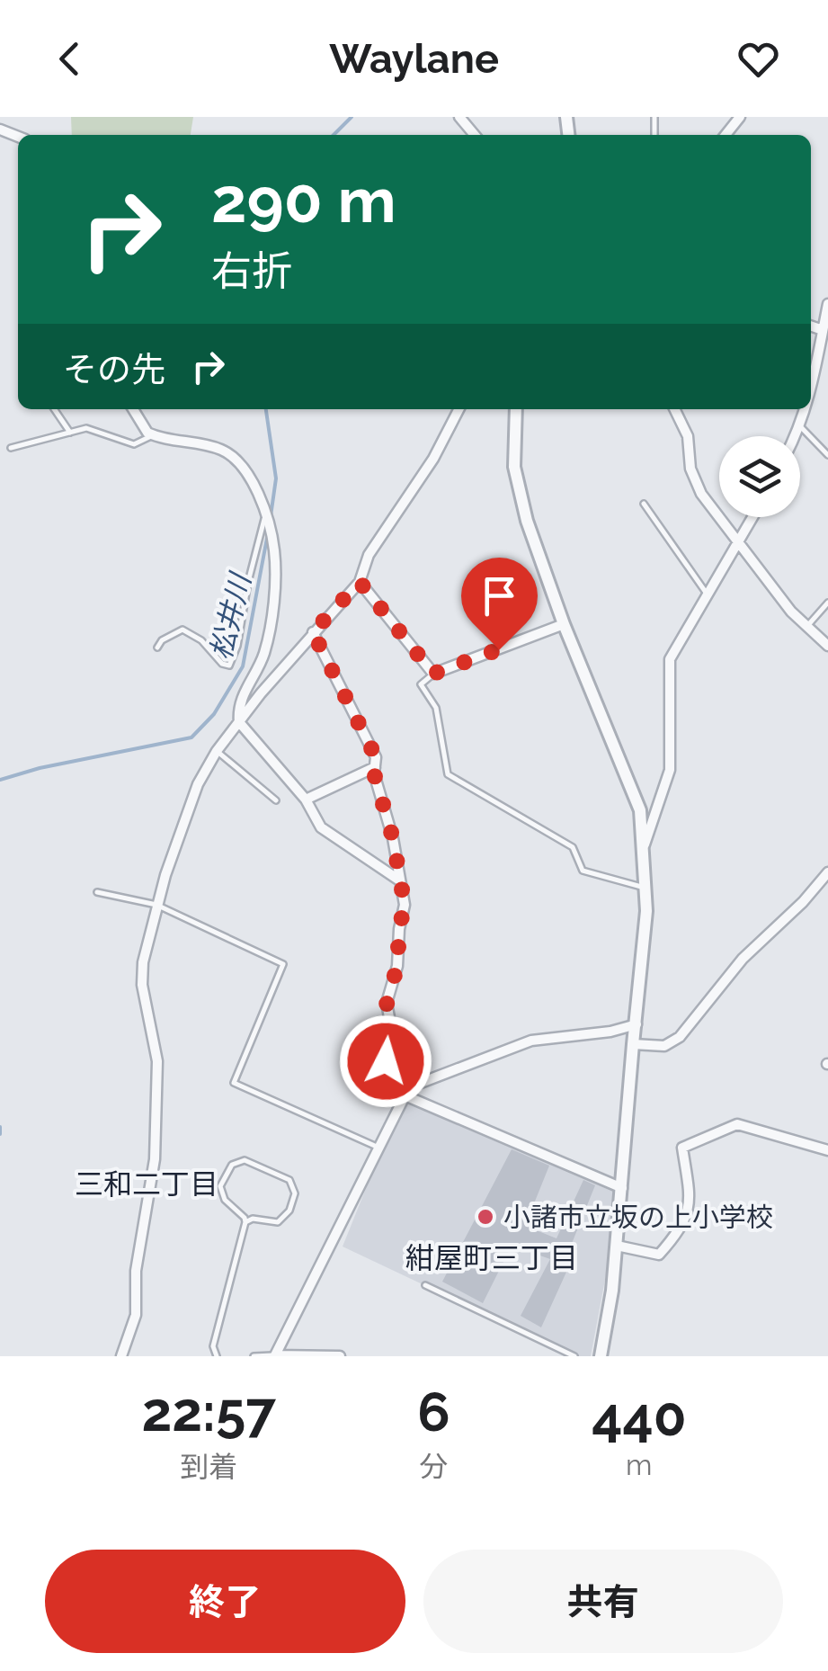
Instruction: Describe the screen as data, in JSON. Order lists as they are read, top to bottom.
{
  "districts": ["三和二丁目", "紺屋町三丁目"],
  "water": ["松井川"],
  "places": ["小諸市立坂の上小学校"],
  "page": {
    "header": "Waylane",
    "turn": ["290 m", "右折"],
    "then": "その先",
    "eta": [
      "22:57",
      "到着",
      "6",
      "分",
      "440",
      "m"
    ],
    "buttons": ["終了", "共有"]
  }
}
